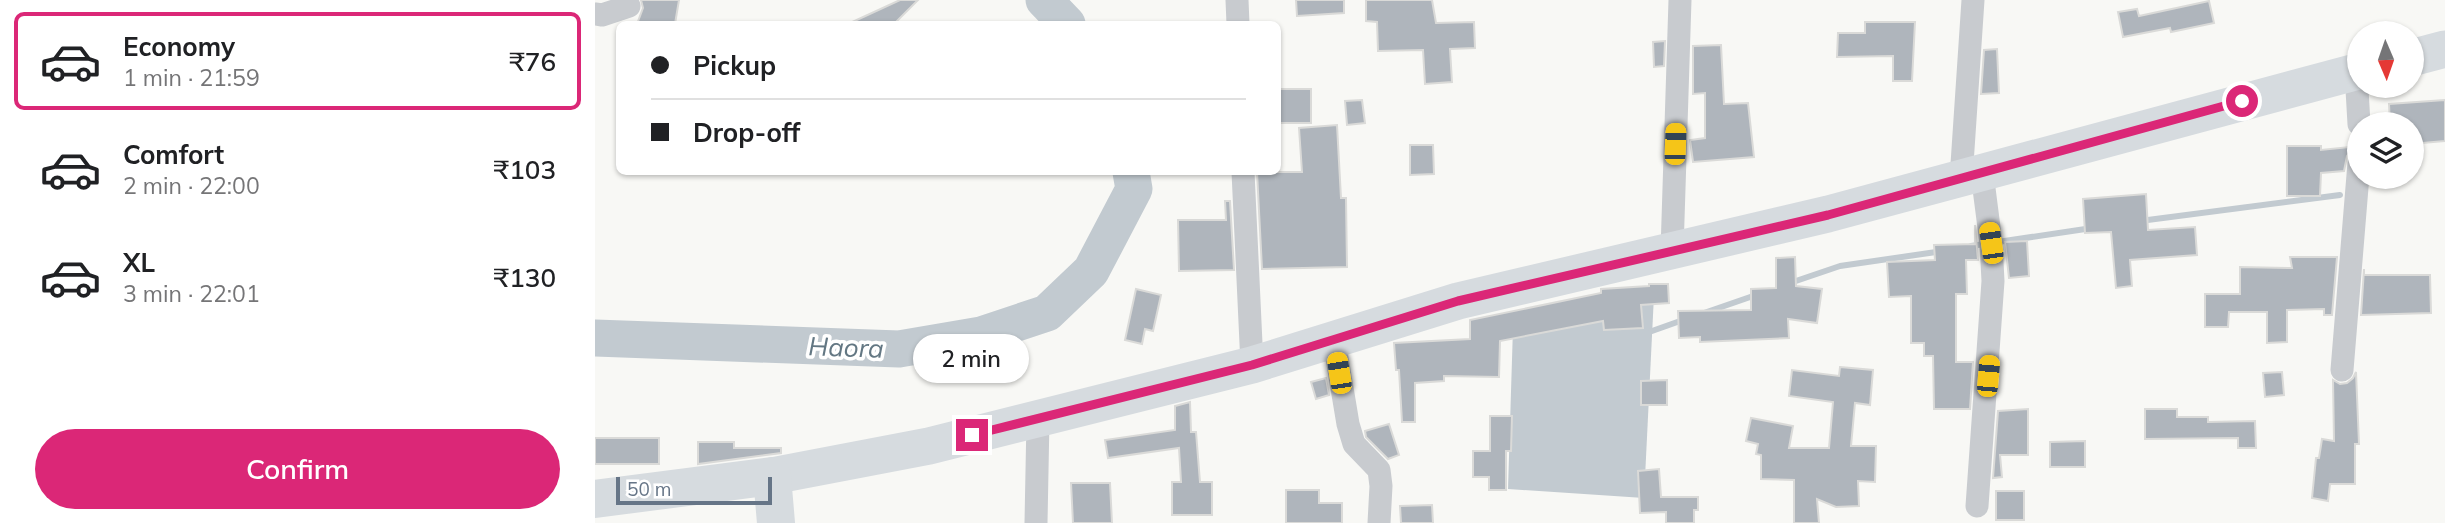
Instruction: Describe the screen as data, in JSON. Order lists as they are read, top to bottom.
{
  "water": ["Haora"],
  "scale_bar": "50 m",
  "north": "bottom",
  "page": {
    "list": [
      {
        "name": "Economy",
        "note": "1 min · 21:59",
        "value": "₹76"
      },
      {
        "name": "Comfort",
        "note": "2 min · 22:00",
        "value": "₹103"
      },
      {
        "name": "XL",
        "note": "3 min · 22:01",
        "value": "₹130"
      }
    ],
    "banner": ["Pickup", "Drop-off"],
    "bubble": "2 min",
    "buttons": "Confirm",
    "scale": "50 m"
  }
}
